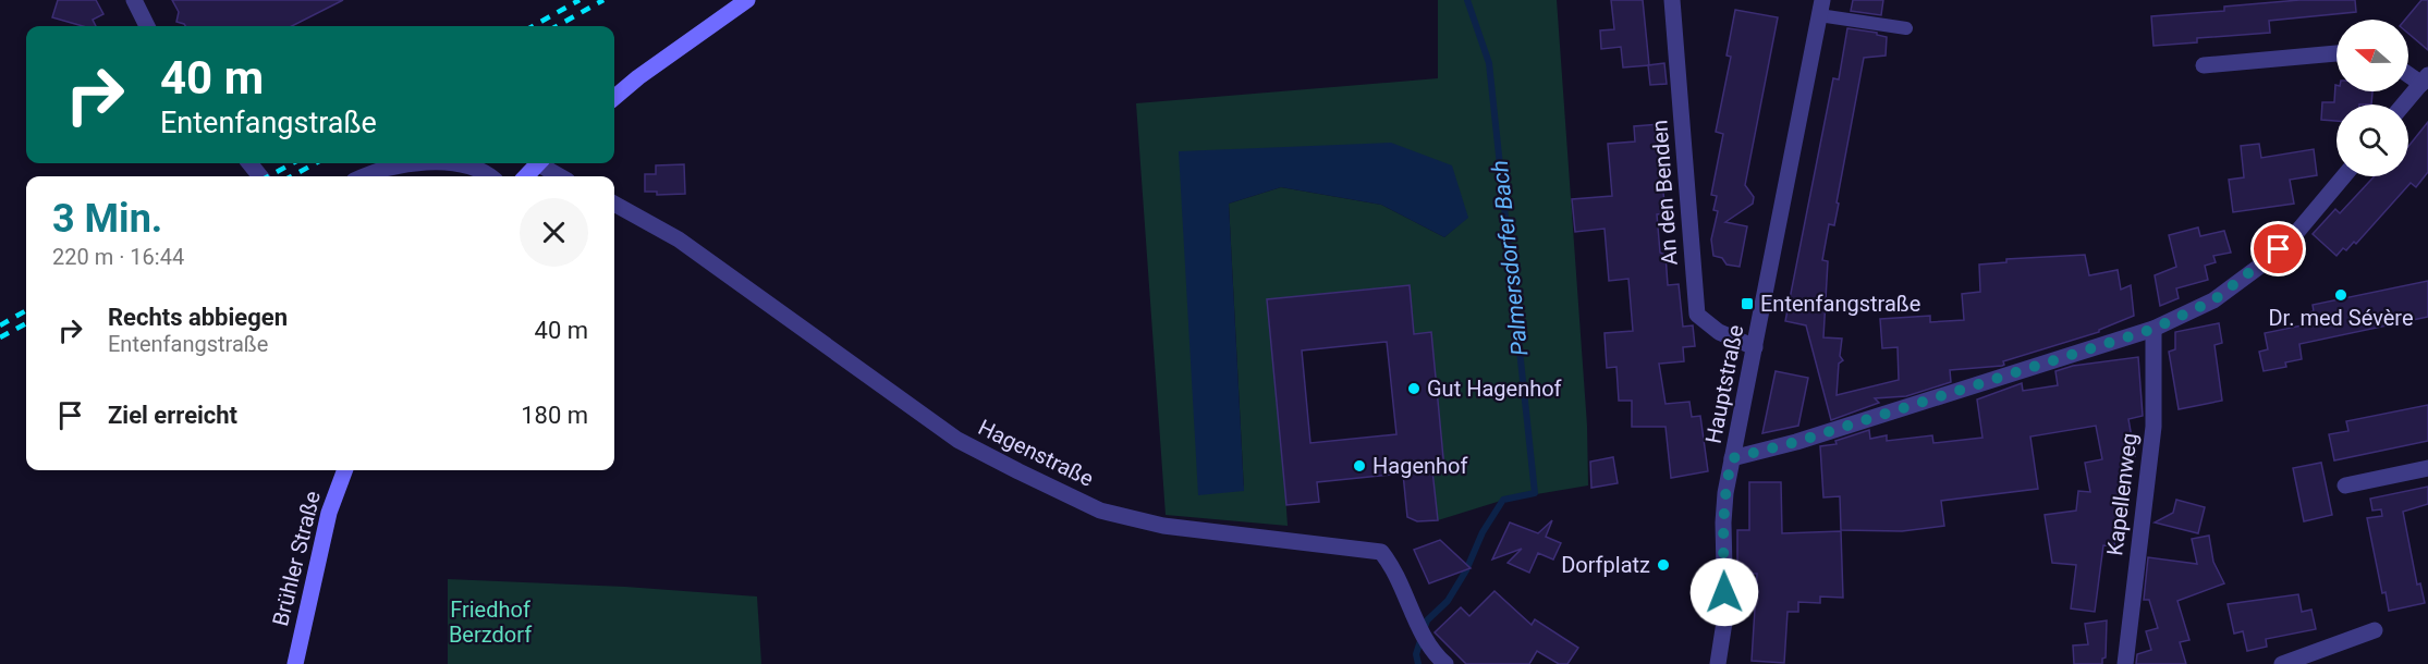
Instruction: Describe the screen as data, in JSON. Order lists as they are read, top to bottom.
{
  "streets": {
    "main road": ["Brühler Straße"],
    "street": [
      "An den Benden",
      "Hauptstraße",
      "Hagenstraße",
      "Kapellenweg"
    ]
  },
  "crossings": [
    ["An den Benden", "Hauptstraße"]
  ],
  "water": ["Palmersdorfer Bach"],
  "parks": ["Friedhof Berzdorf"],
  "places": {
    "other": [
      "Dr. med Sévère",
      "Gut Hagenhof",
      "Hagenhof",
      "Dorfplatz"
    ],
    "transit": ["Entenfangstraße"]
  },
  "north": "left",
  "page": {
    "turn": ["40 m", "Entenfangstraße"],
    "heading": ["3 Min.", "220 m · 16:44"],
    "list": [
      {
        "name": "Rechts abbiegen",
        "note": "Entenfangstraße",
        "value": "40 m"
      },
      {
        "name": "Ziel erreicht",
        "value": "180 m"
      }
    ]
  }
}
